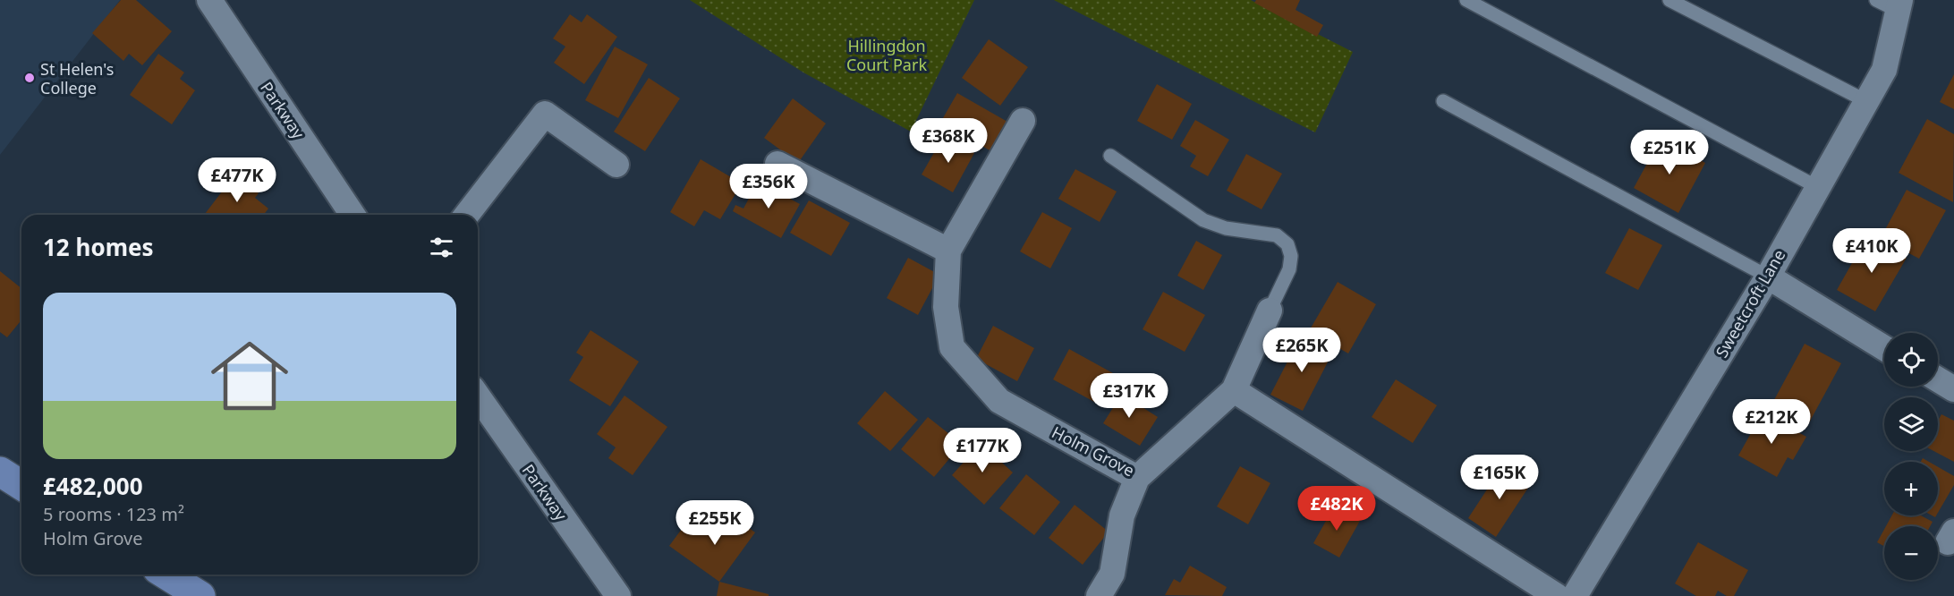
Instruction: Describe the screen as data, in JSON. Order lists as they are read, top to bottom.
{
  "streets": {
    "street": ["Parkway", "Sweetcroft Lane", "Holm Grove"]
  },
  "parks": ["Hillingdon Court Park"],
  "places": ["St Helen's College"],
  "page": {
    "price": [
      "£368K",
      "£251K",
      "£477K",
      "£356K",
      "£410K",
      "£265K",
      "£317K",
      "£212K",
      "£177K",
      "£165K",
      "£482K",
      "£255K"
    ],
    "heading": "12 homes",
    "list": [
      {
        "name": "£482,000",
        "note": "5 rooms · 123 m² · Holm Grove"
      }
    ],
    "map_buttons": ["+", "−"]
  }
}
